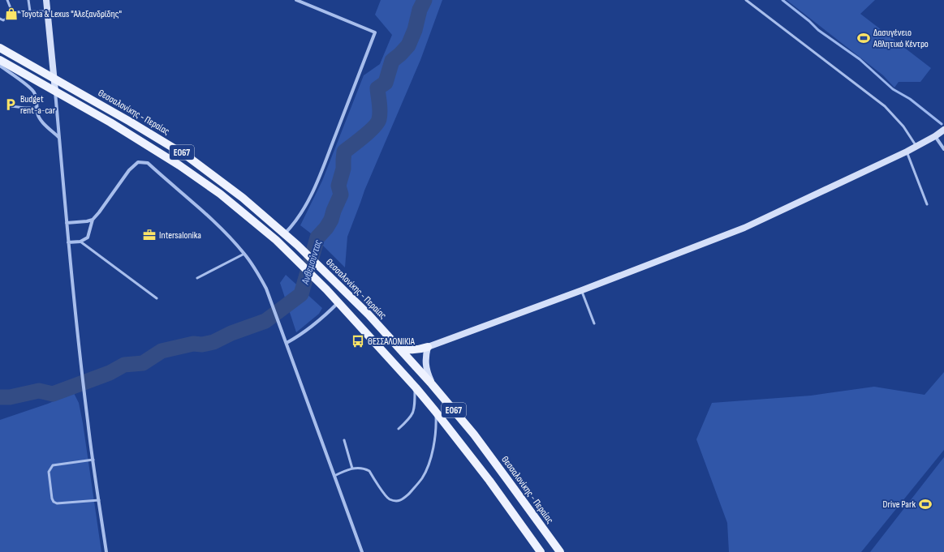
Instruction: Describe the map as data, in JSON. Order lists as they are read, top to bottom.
{
  "streets": {
    "main road": ["Θεσσαλονίκης - Περαίας", "ΕΟ67"]
  },
  "water": ["Ανθεμούντας"],
  "places": {
    "shop": ["Toyota & Lexus \"Αλεξανδρίδης\""],
    "sports": ["Δασυγένειο Αθλητικό Κέντρο", "Drive Park"],
    "parking": ["Budget rent-a-car"],
    "office": ["Intersalonika"],
    "bus stop": ["ΘΕΣΣΑΛΟΝΙΚΙΑ"]
  }
}
